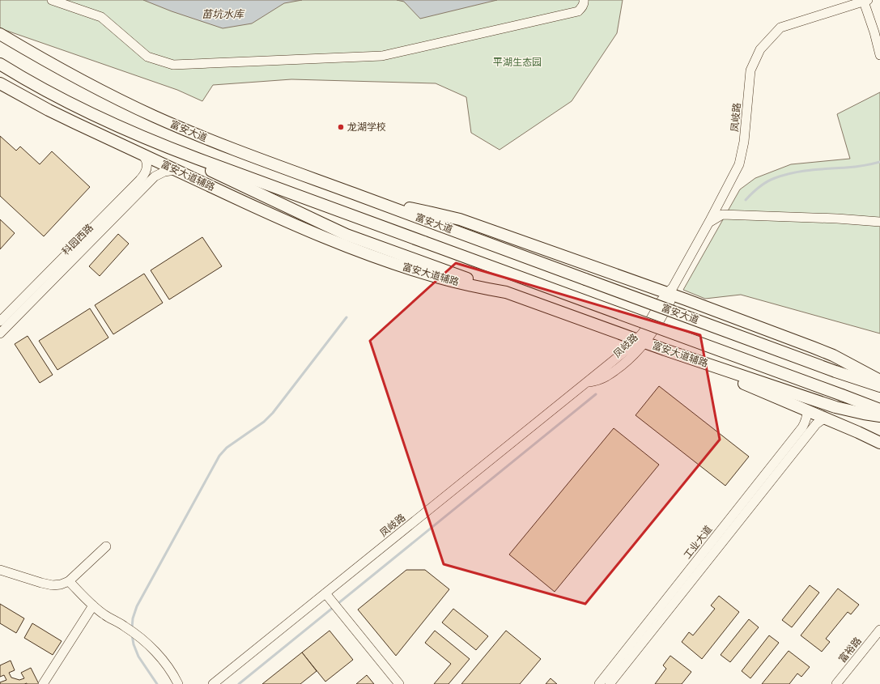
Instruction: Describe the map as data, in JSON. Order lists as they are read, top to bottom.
{
  "streets": {
    "main road": ["富安大道", "富安大道辅路"],
    "street": [
      "凤岐路",
      "科园西路",
      "工业大道",
      "富裕路"
    ]
  },
  "crossings": [
    ["凤岐路", "富安大道辅路"],
    ["富安大道辅路", "科园西路"]
  ],
  "water": ["苗坑水库"],
  "parks": ["平湖生态园"],
  "places": ["龙湖学校"]
}
